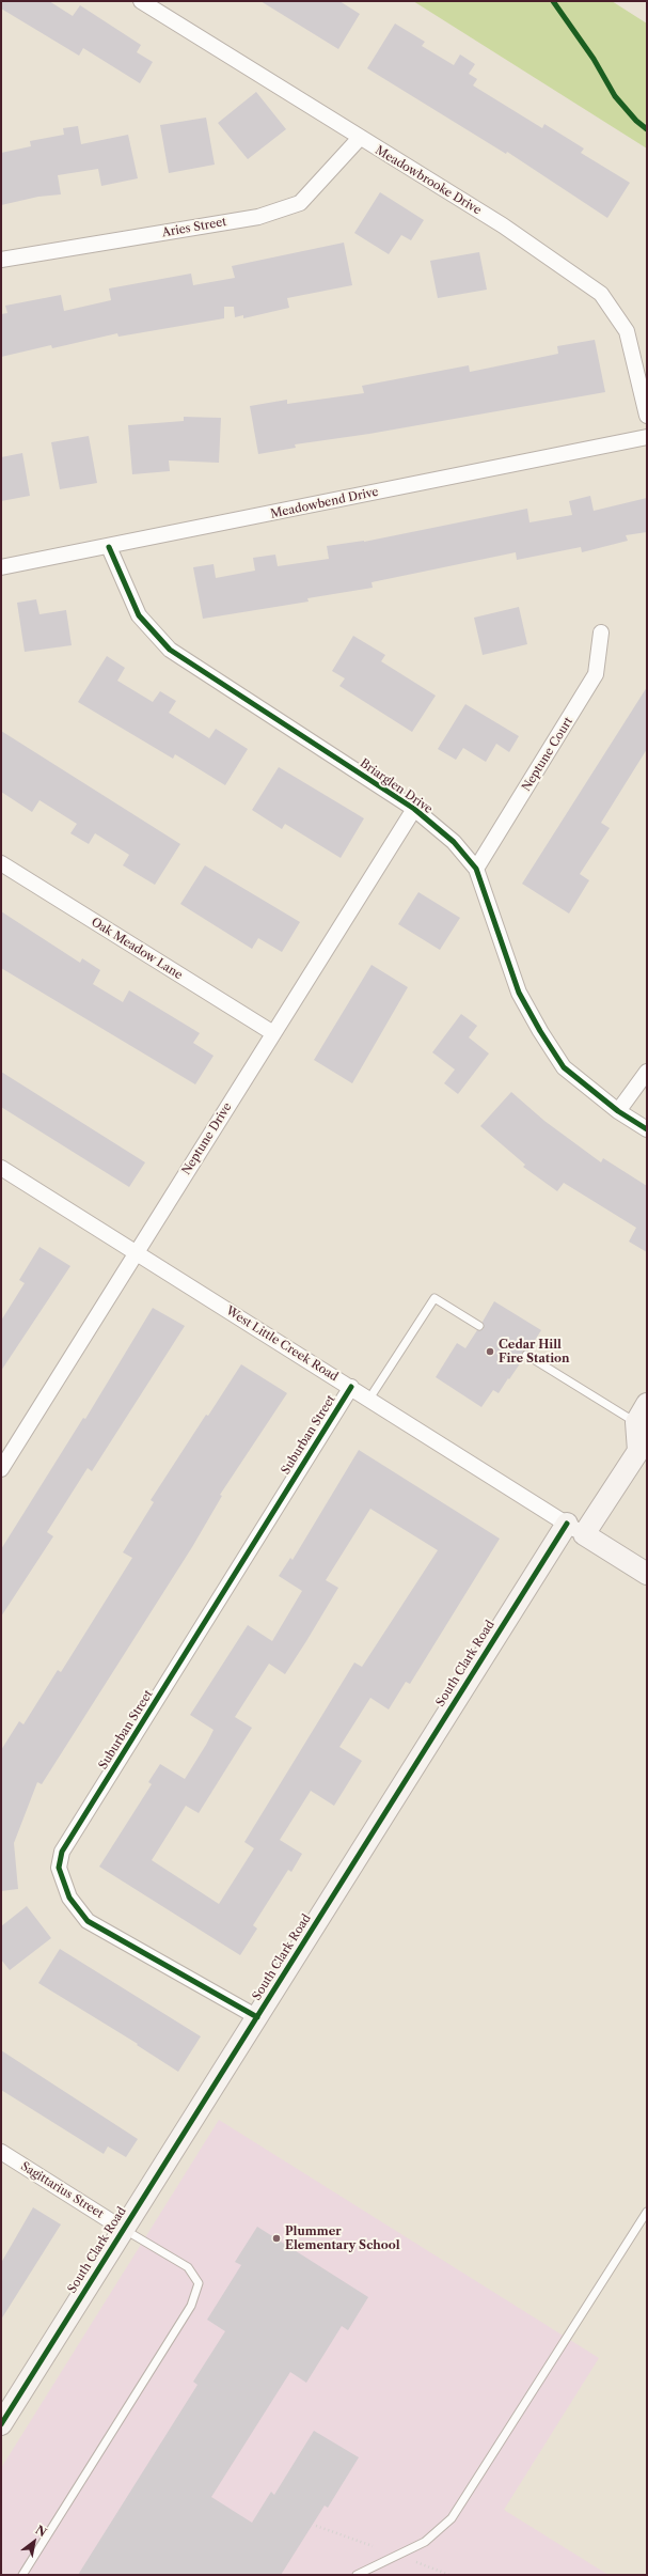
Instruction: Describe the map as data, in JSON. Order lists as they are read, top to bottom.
{
  "streets": {
    "street": [
      "Meadowbrooke Drive",
      "Aries Street",
      "Meadowbend Drive",
      "Neptune Court",
      "Briarglen Drive",
      "Oak Meadow Lane",
      "Neptune Drive",
      "West Little Creek Road",
      "Suburban Street",
      "South Clark Road",
      "Sagittarius Street"
    ]
  },
  "crossings": [
    ["Meadowbrooke Drive", "Aries Street"],
    ["Meadowbend Drive", "Briarglen Drive"],
    ["Neptune Court", "Briarglen Drive"],
    ["Briarglen Drive", "Neptune Drive"],
    ["Oak Meadow Lane", "Neptune Drive"],
    ["Neptune Drive", "West Little Creek Road"],
    ["West Little Creek Road", "Suburban Street"],
    ["West Little Creek Road", "South Clark Road"],
    ["Suburban Street", "South Clark Road"],
    ["South Clark Road", "Sagittarius Street"]
  ],
  "places": ["Cedar Hill Fire Station", "Plummer Elementary School"],
  "north": "top right"
}
